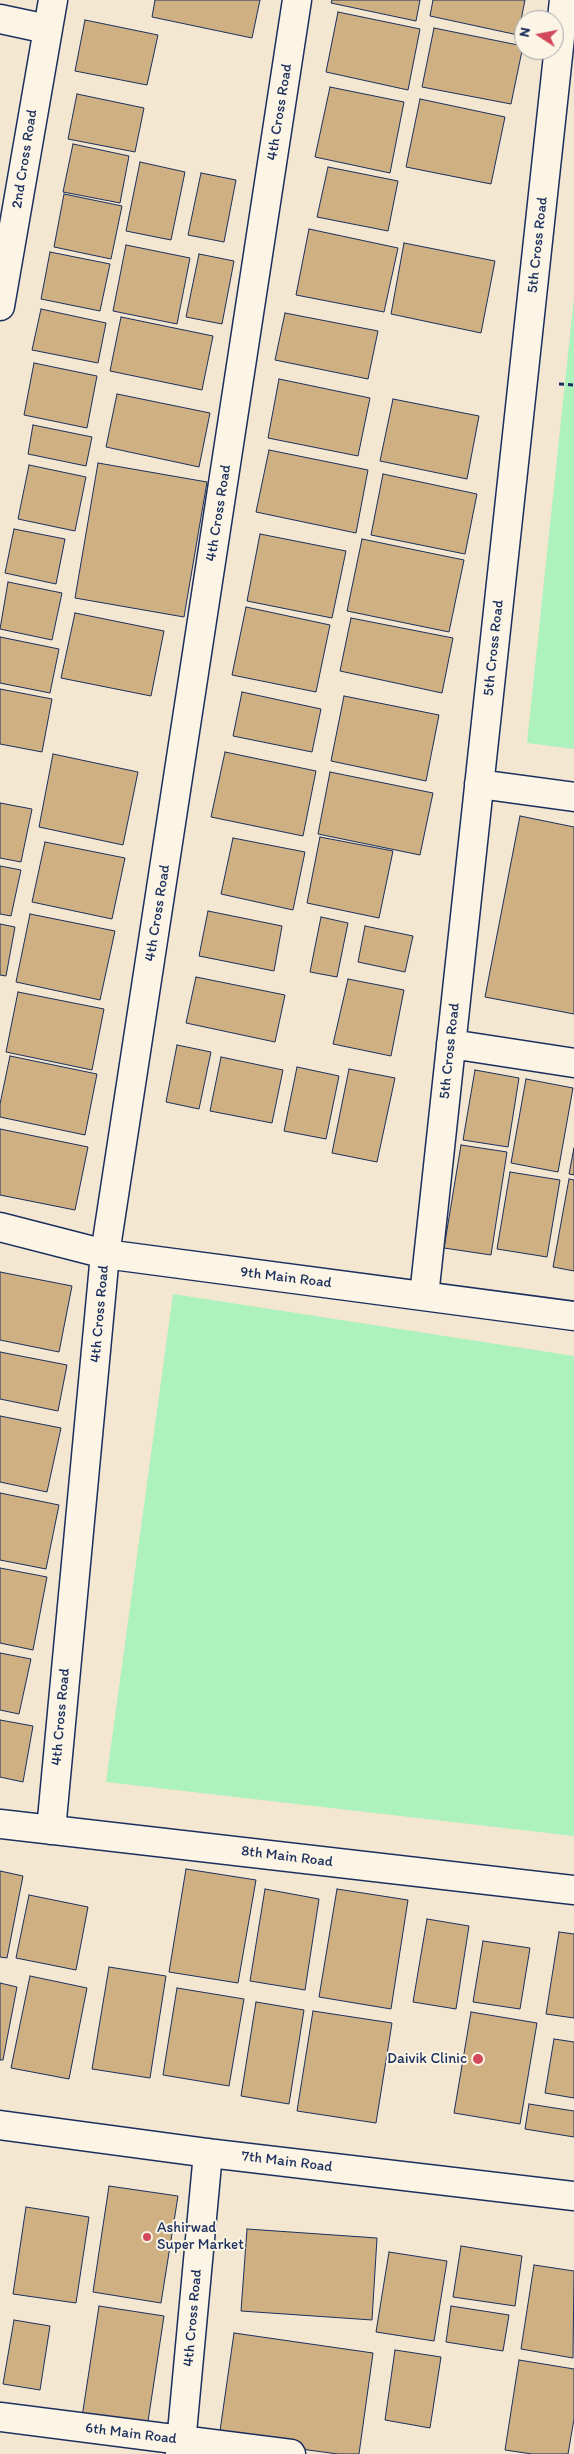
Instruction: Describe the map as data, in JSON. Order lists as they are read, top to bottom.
{
  "streets": {
    "street": [
      "4th Cross Road",
      "2nd Cross Road",
      "5th Cross Road",
      "9th Main Road",
      "8th Main Road",
      "7th Main Road",
      "6th Main Road"
    ]
  },
  "crossings": [
    ["4th Cross Road", "9th Main Road"],
    ["4th Cross Road", "8th Main Road"],
    ["4th Cross Road", "7th Main Road"],
    ["4th Cross Road", "6th Main Road"],
    ["5th Cross Road", "9th Main Road"]
  ],
  "places": ["Daivik Clinic", "Ashirwad Super Market"],
  "north": "left"
}
